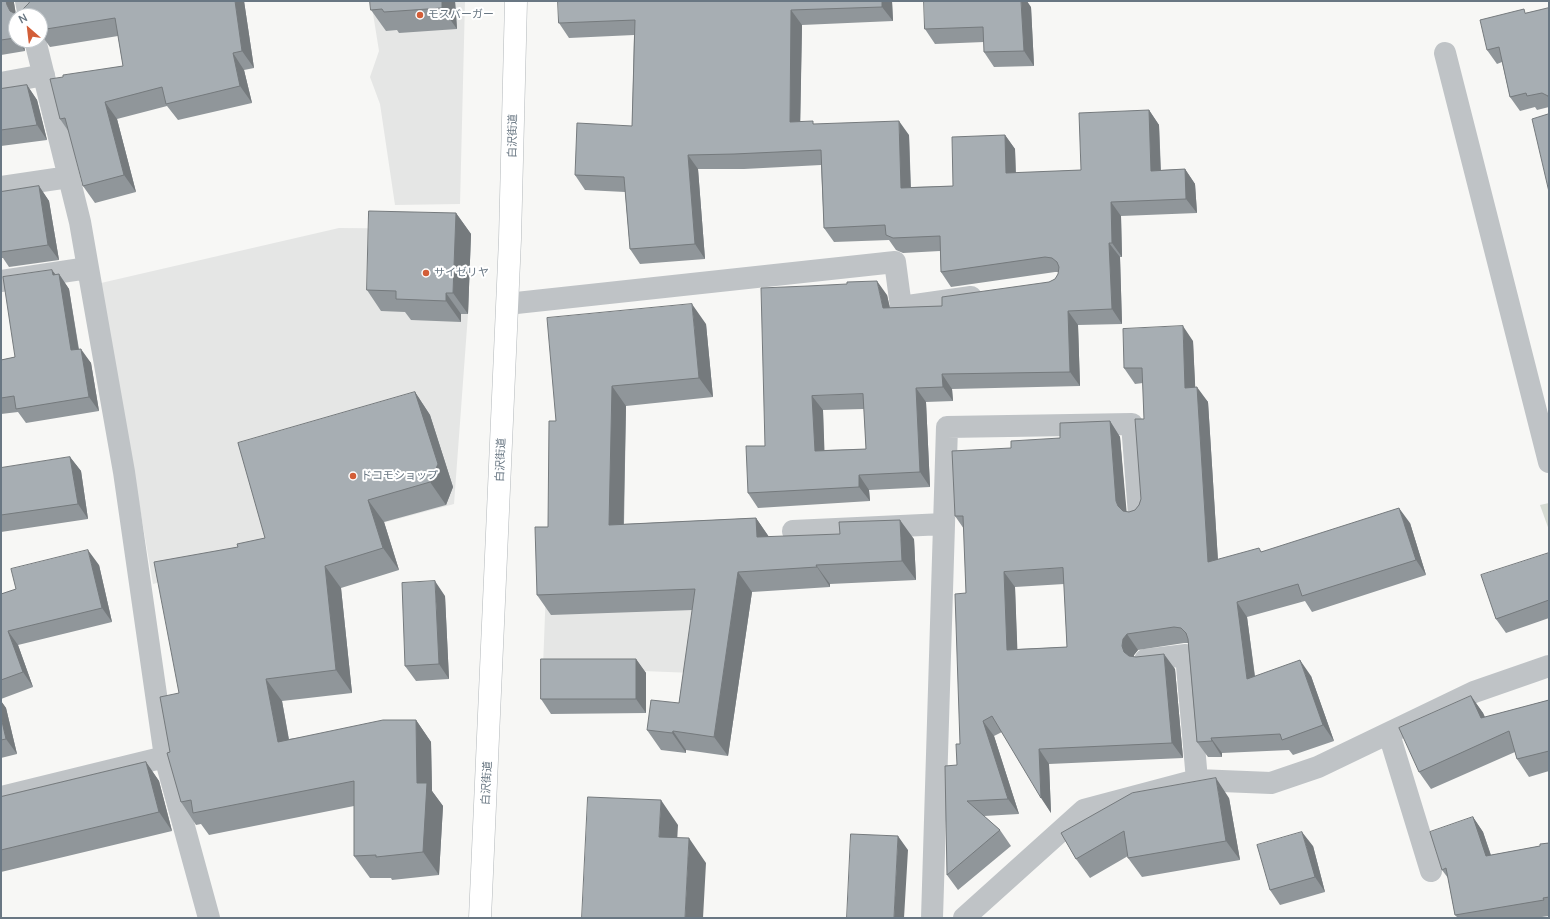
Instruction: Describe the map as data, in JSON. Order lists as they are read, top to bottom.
{
  "streets": {
    "main road": ["白沢街道"]
  },
  "places": ["モスバーガー", "サイゼリヤ", "ドコモショップ"],
  "north": "top left"
}
